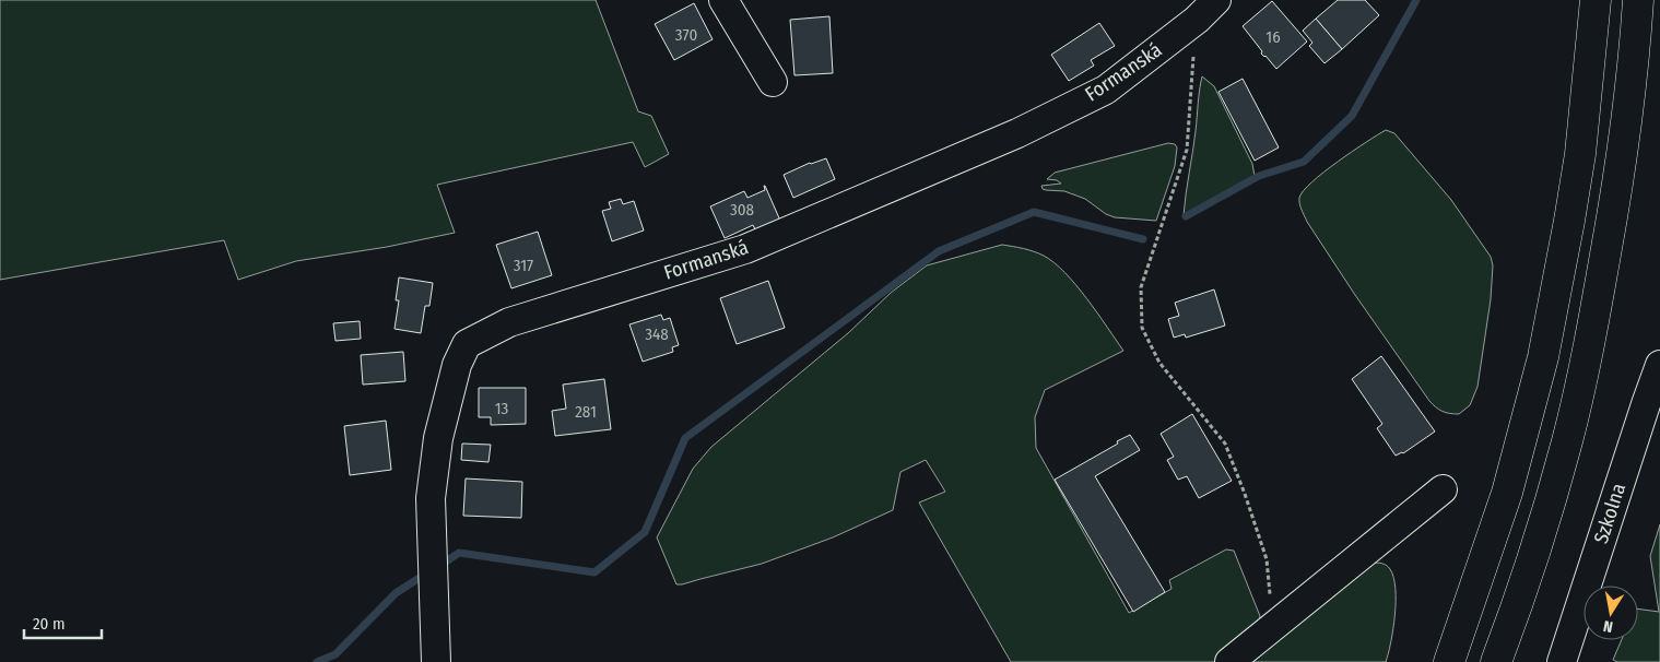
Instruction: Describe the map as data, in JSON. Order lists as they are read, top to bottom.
{
  "streets": {
    "street": ["Formanská", "Szkolna"]
  },
  "house_numbers": [
    "370",
    "16",
    "308",
    "317",
    "348",
    "13",
    "281"
  ],
  "scale_bar": "20 m",
  "north": "bottom"
}
